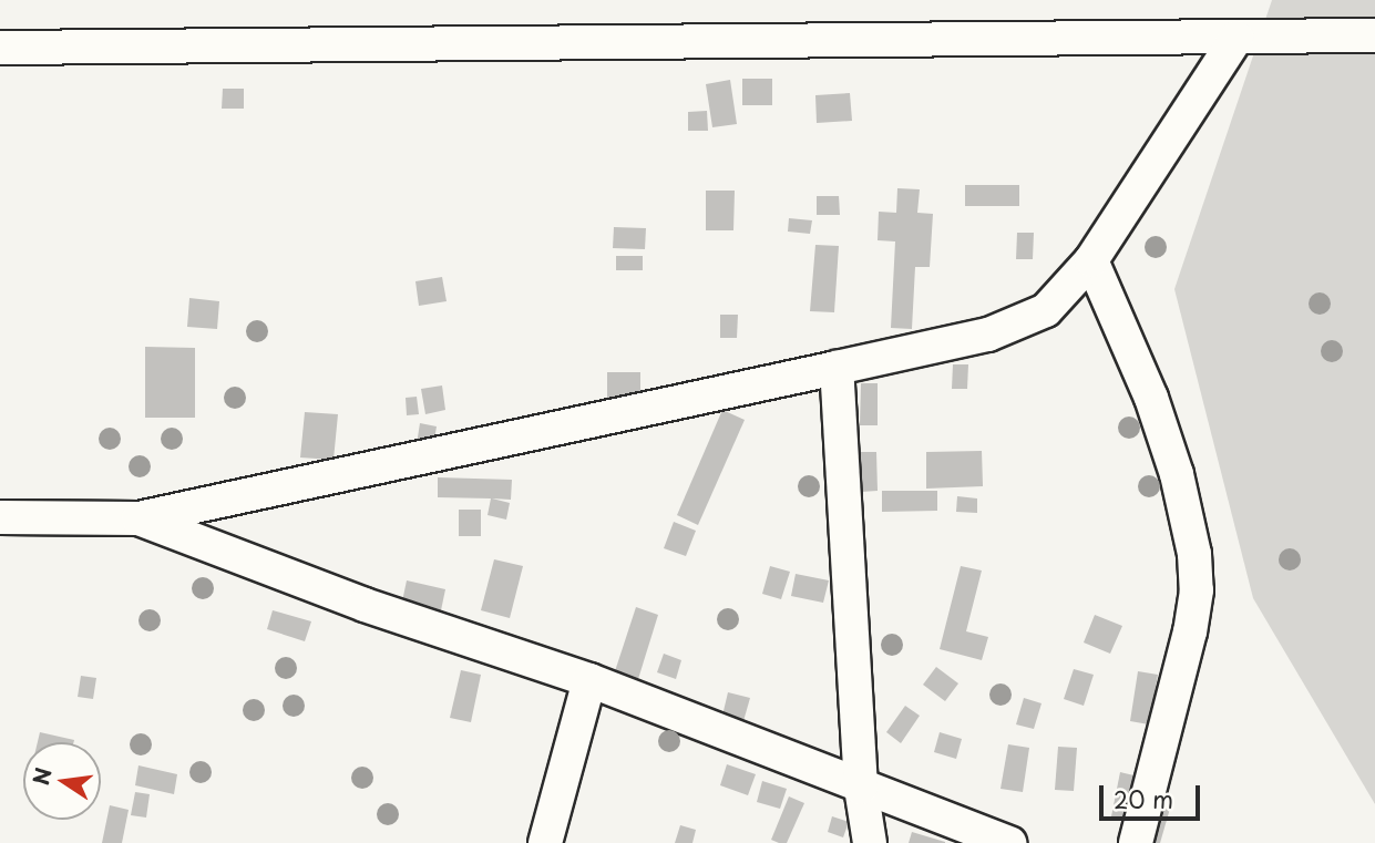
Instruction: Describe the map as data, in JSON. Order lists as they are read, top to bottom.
{
  "scale_bar": "20 m",
  "north": "left"
}
